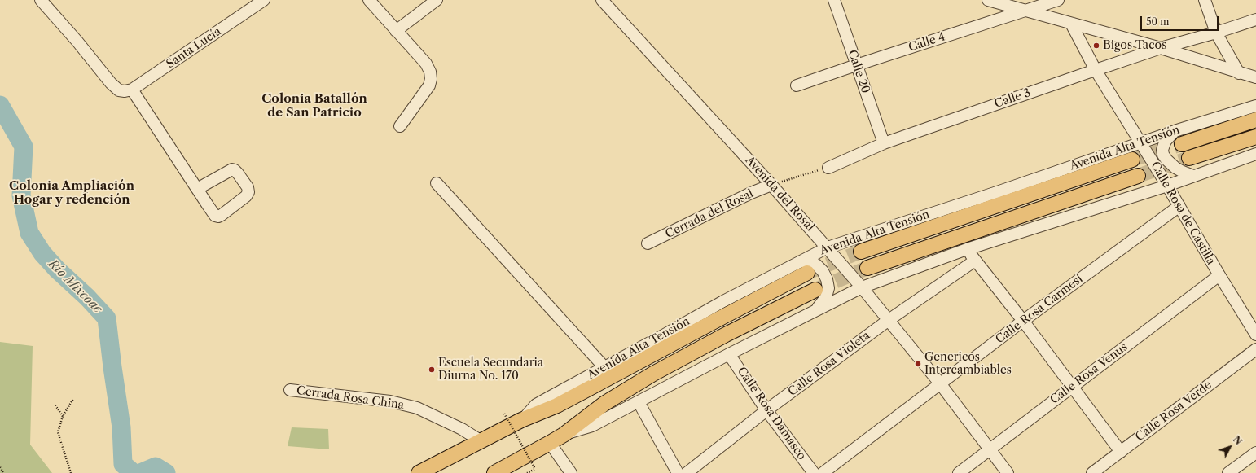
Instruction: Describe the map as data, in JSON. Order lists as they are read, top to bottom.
{
  "streets": {
    "main road": ["Avenida Alta Tensión"],
    "street": [
      "Calle 4",
      "Santa Lucía",
      "Calle 20",
      "Calle 3",
      "Avenida del Rosal",
      "Calle Rosa de Castilla",
      "Cerrada del Rosal",
      "Calle Rosa Carmesí",
      "Calle Rosa Violeta",
      "Calle Rosa Venus",
      "Cerrada Rosa China",
      "Calle Rosa Verde",
      "Calle Rosa Damasco"
    ]
  },
  "crossings": [
    ["Calle 4", "Calle 20"],
    ["Calle 20", "Calle 3"],
    ["Calle 3", "Calle Rosa de Castilla"],
    ["Avenida Alta Tensión", "Avenida del Rosal"],
    ["Avenida Alta Tensión", "Calle Rosa de Castilla"],
    ["Avenida Alta Tensión", "Cerrada Rosa China"],
    ["Avenida del Rosal", "Cerrada del Rosal"],
    ["Avenida del Rosal", "Calle Rosa Carmesí"],
    ["Avenida del Rosal", "Calle Rosa Violeta"],
    ["Avenida del Rosal", "Calle Rosa Venus"],
    ["Calle Rosa de Castilla", "Calle Rosa Carmesí"],
    ["Calle Rosa de Castilla", "Calle Rosa Venus"],
    ["Calle Rosa Violeta", "Calle Rosa Damasco"]
  ],
  "districts": ["Colonia Batallón de San Patricio", "Colonia Ampliación Hogar y redención"],
  "water": ["Río Mixcoac"],
  "places": ["Bigos Tacos", "Genericos Intercambiables", "Escuela Secundaria Diurna No. 170"],
  "scale_bar": "50 m",
  "north": "top right"
}
